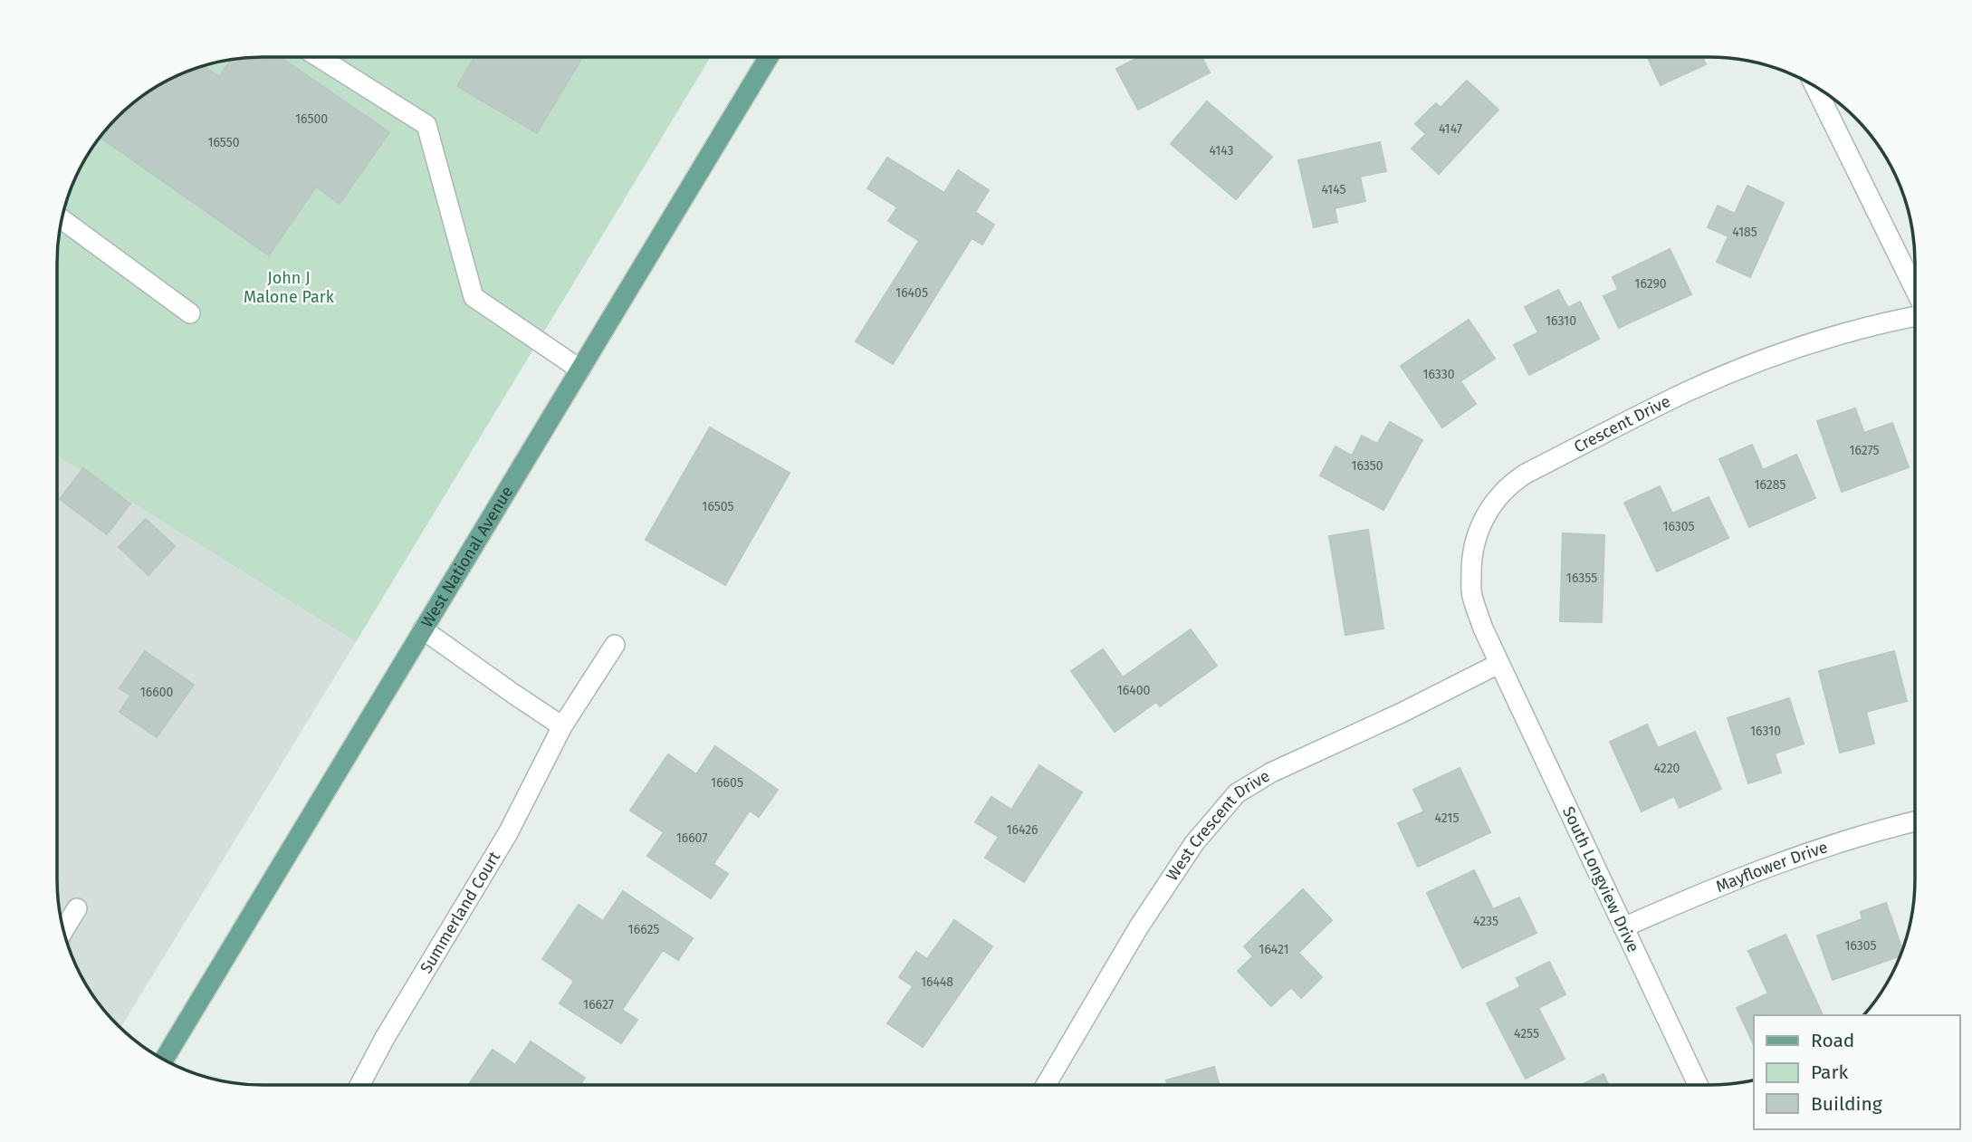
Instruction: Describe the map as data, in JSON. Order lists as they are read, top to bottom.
{
  "streets": {
    "main road": ["West National Avenue"],
    "street": [
      "Crescent Drive",
      "West Crescent Drive",
      "Mayflower Drive",
      "South Longview Drive",
      "Summerland Court"
    ]
  },
  "crossings": [
    ["Crescent Drive", "West Crescent Drive"],
    ["Crescent Drive", "South Longview Drive"],
    ["West Crescent Drive", "South Longview Drive"],
    ["Mayflower Drive", "South Longview Drive"]
  ],
  "parks": ["John J Malone Park"],
  "house_numbers": [
    "16500",
    "4147",
    "16550",
    "4143",
    "4145",
    "4185",
    "16290",
    "16405",
    "16310",
    "16330",
    "16275",
    "16350",
    "16285",
    "16505",
    "16305",
    "16355",
    "16400",
    "16600",
    "16310",
    "4220",
    "16605",
    "4215",
    "16426",
    "16607",
    "4235",
    "16625",
    "16305",
    "16421",
    "16448",
    "16627",
    "4255"
  ],
  "legend": ["Road", "Park", "Building"]
}
